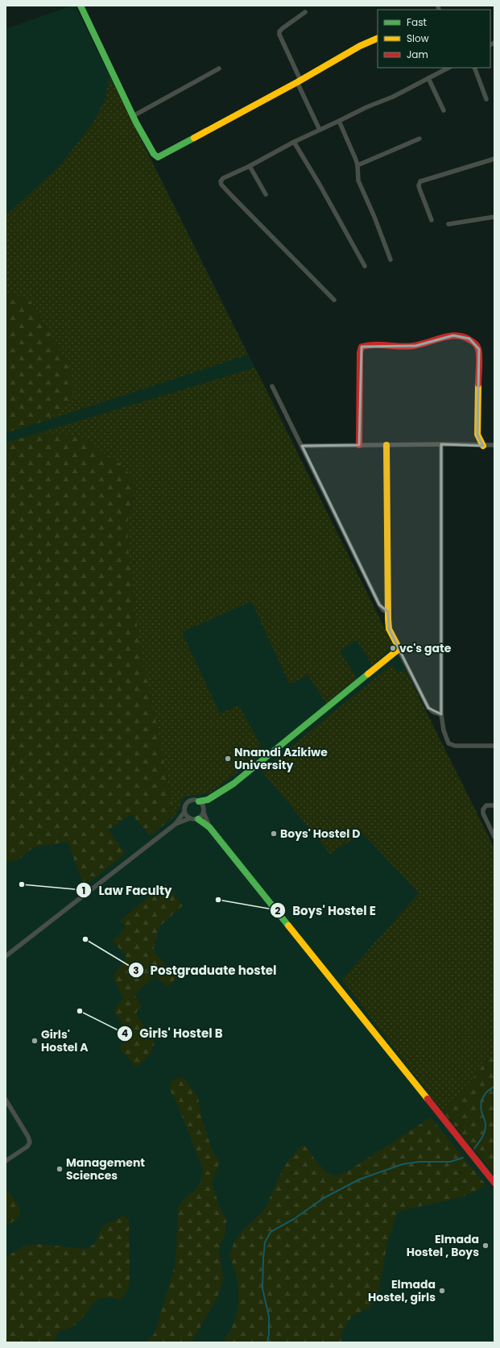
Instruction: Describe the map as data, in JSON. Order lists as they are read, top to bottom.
{
  "places": [
    "vc's gate",
    "Nnamdi Azikiwe University",
    "Boys' Hostel D",
    "Law Faculty",
    "Boys' Hostel E",
    "Postgraduate hostel",
    "Girls' Hostel B",
    "Girls' Hostel A",
    "Management Sciences",
    "Elmada Hostel , Boys",
    "Elmada Hostel, girls"
  ],
  "legend": ["Fast", "Slow", "Jam"]
}
